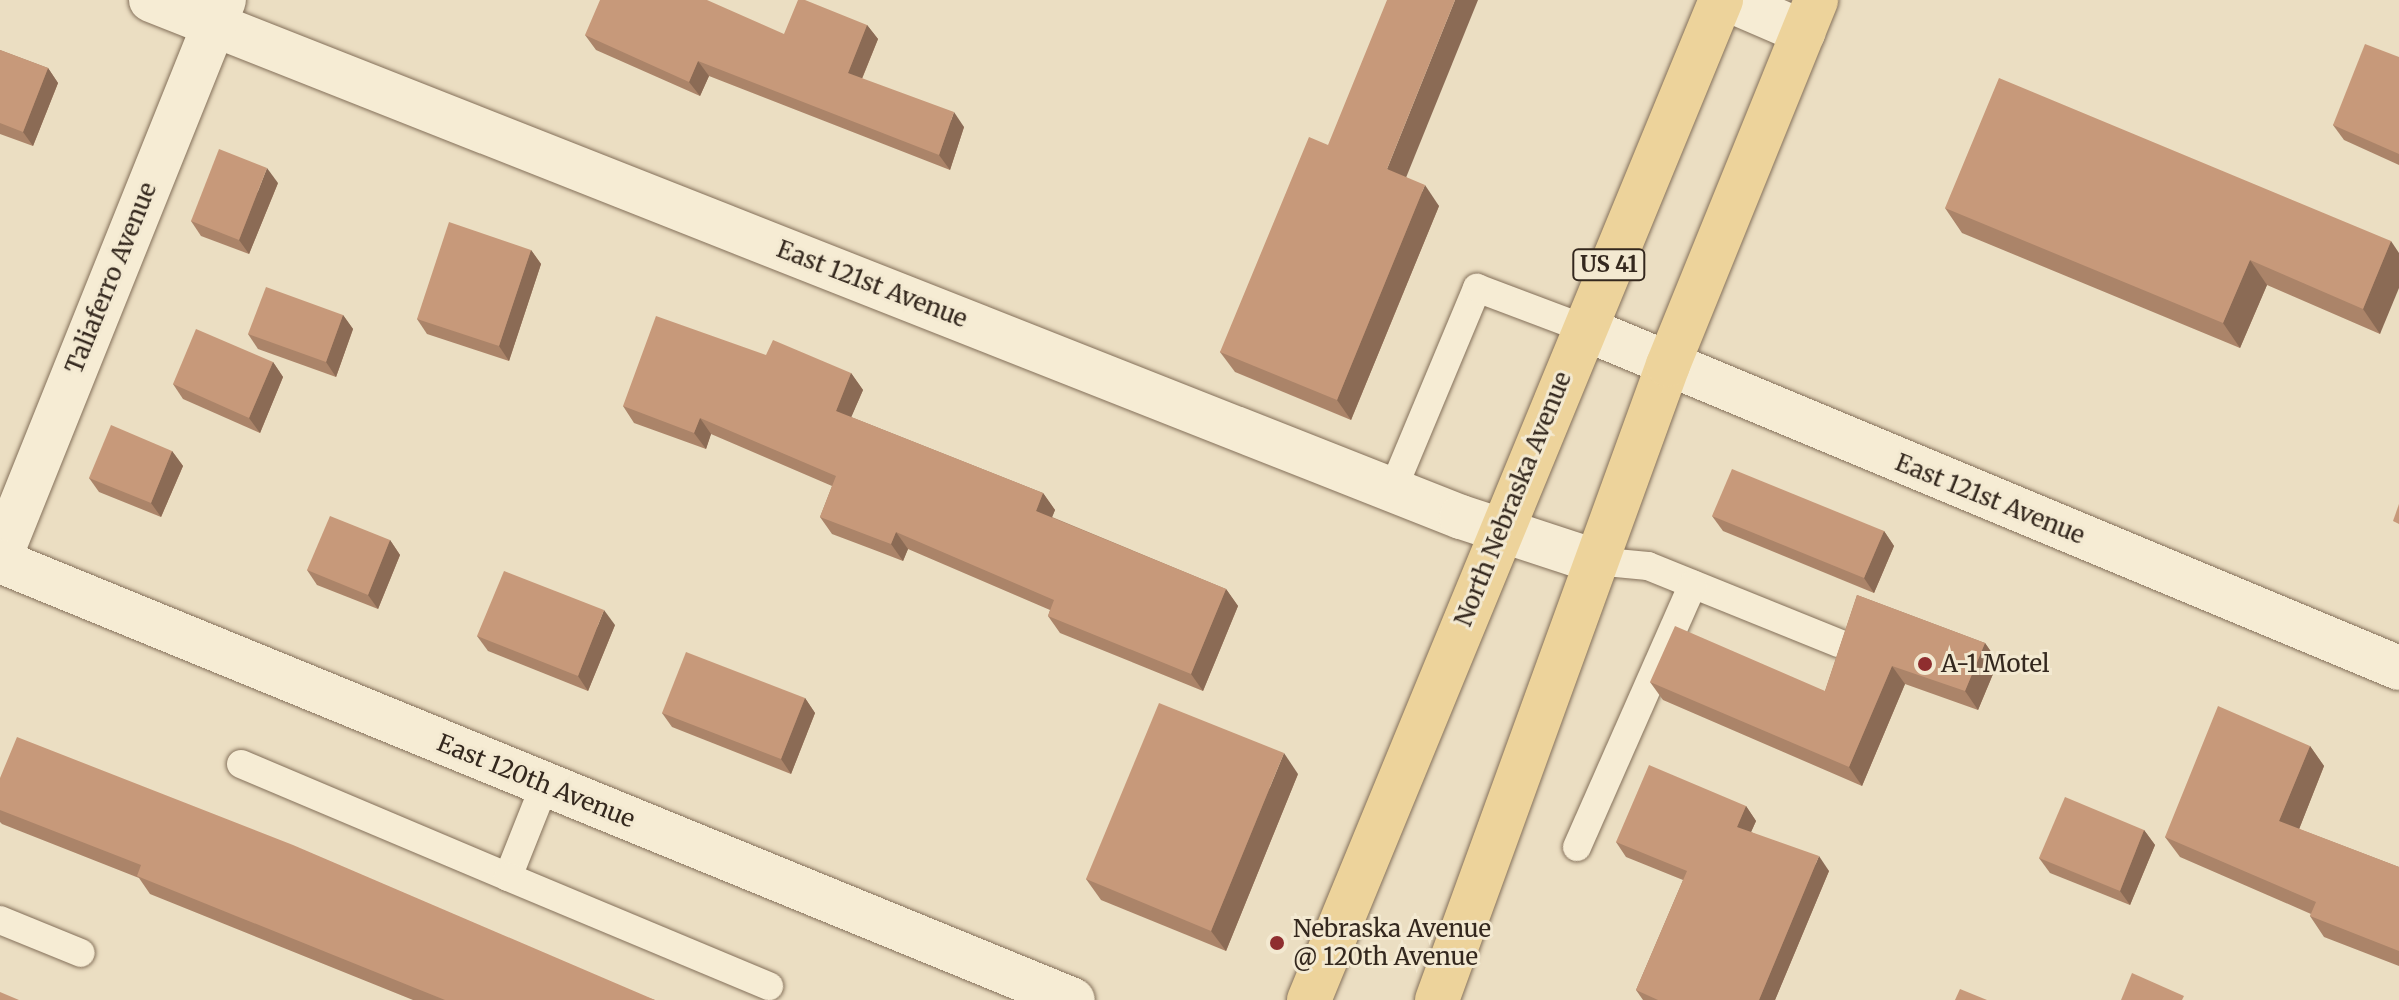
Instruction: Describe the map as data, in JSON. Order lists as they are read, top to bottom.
{
  "streets": {
    "main road": ["US 41", "North Nebraska Avenue"],
    "street": ["Taliaferro Avenue", "East 121st Avenue", "East 120th Avenue"]
  },
  "crossings": [
    ["Taliaferro Avenue", "East 121st Avenue"],
    ["Taliaferro Avenue", "East 120th Avenue"],
    ["East 121st Avenue", "North Nebraska Avenue"]
  ],
  "places": ["A-1 Motel", "Nebraska Avenue @ 120th Avenue"]
}
